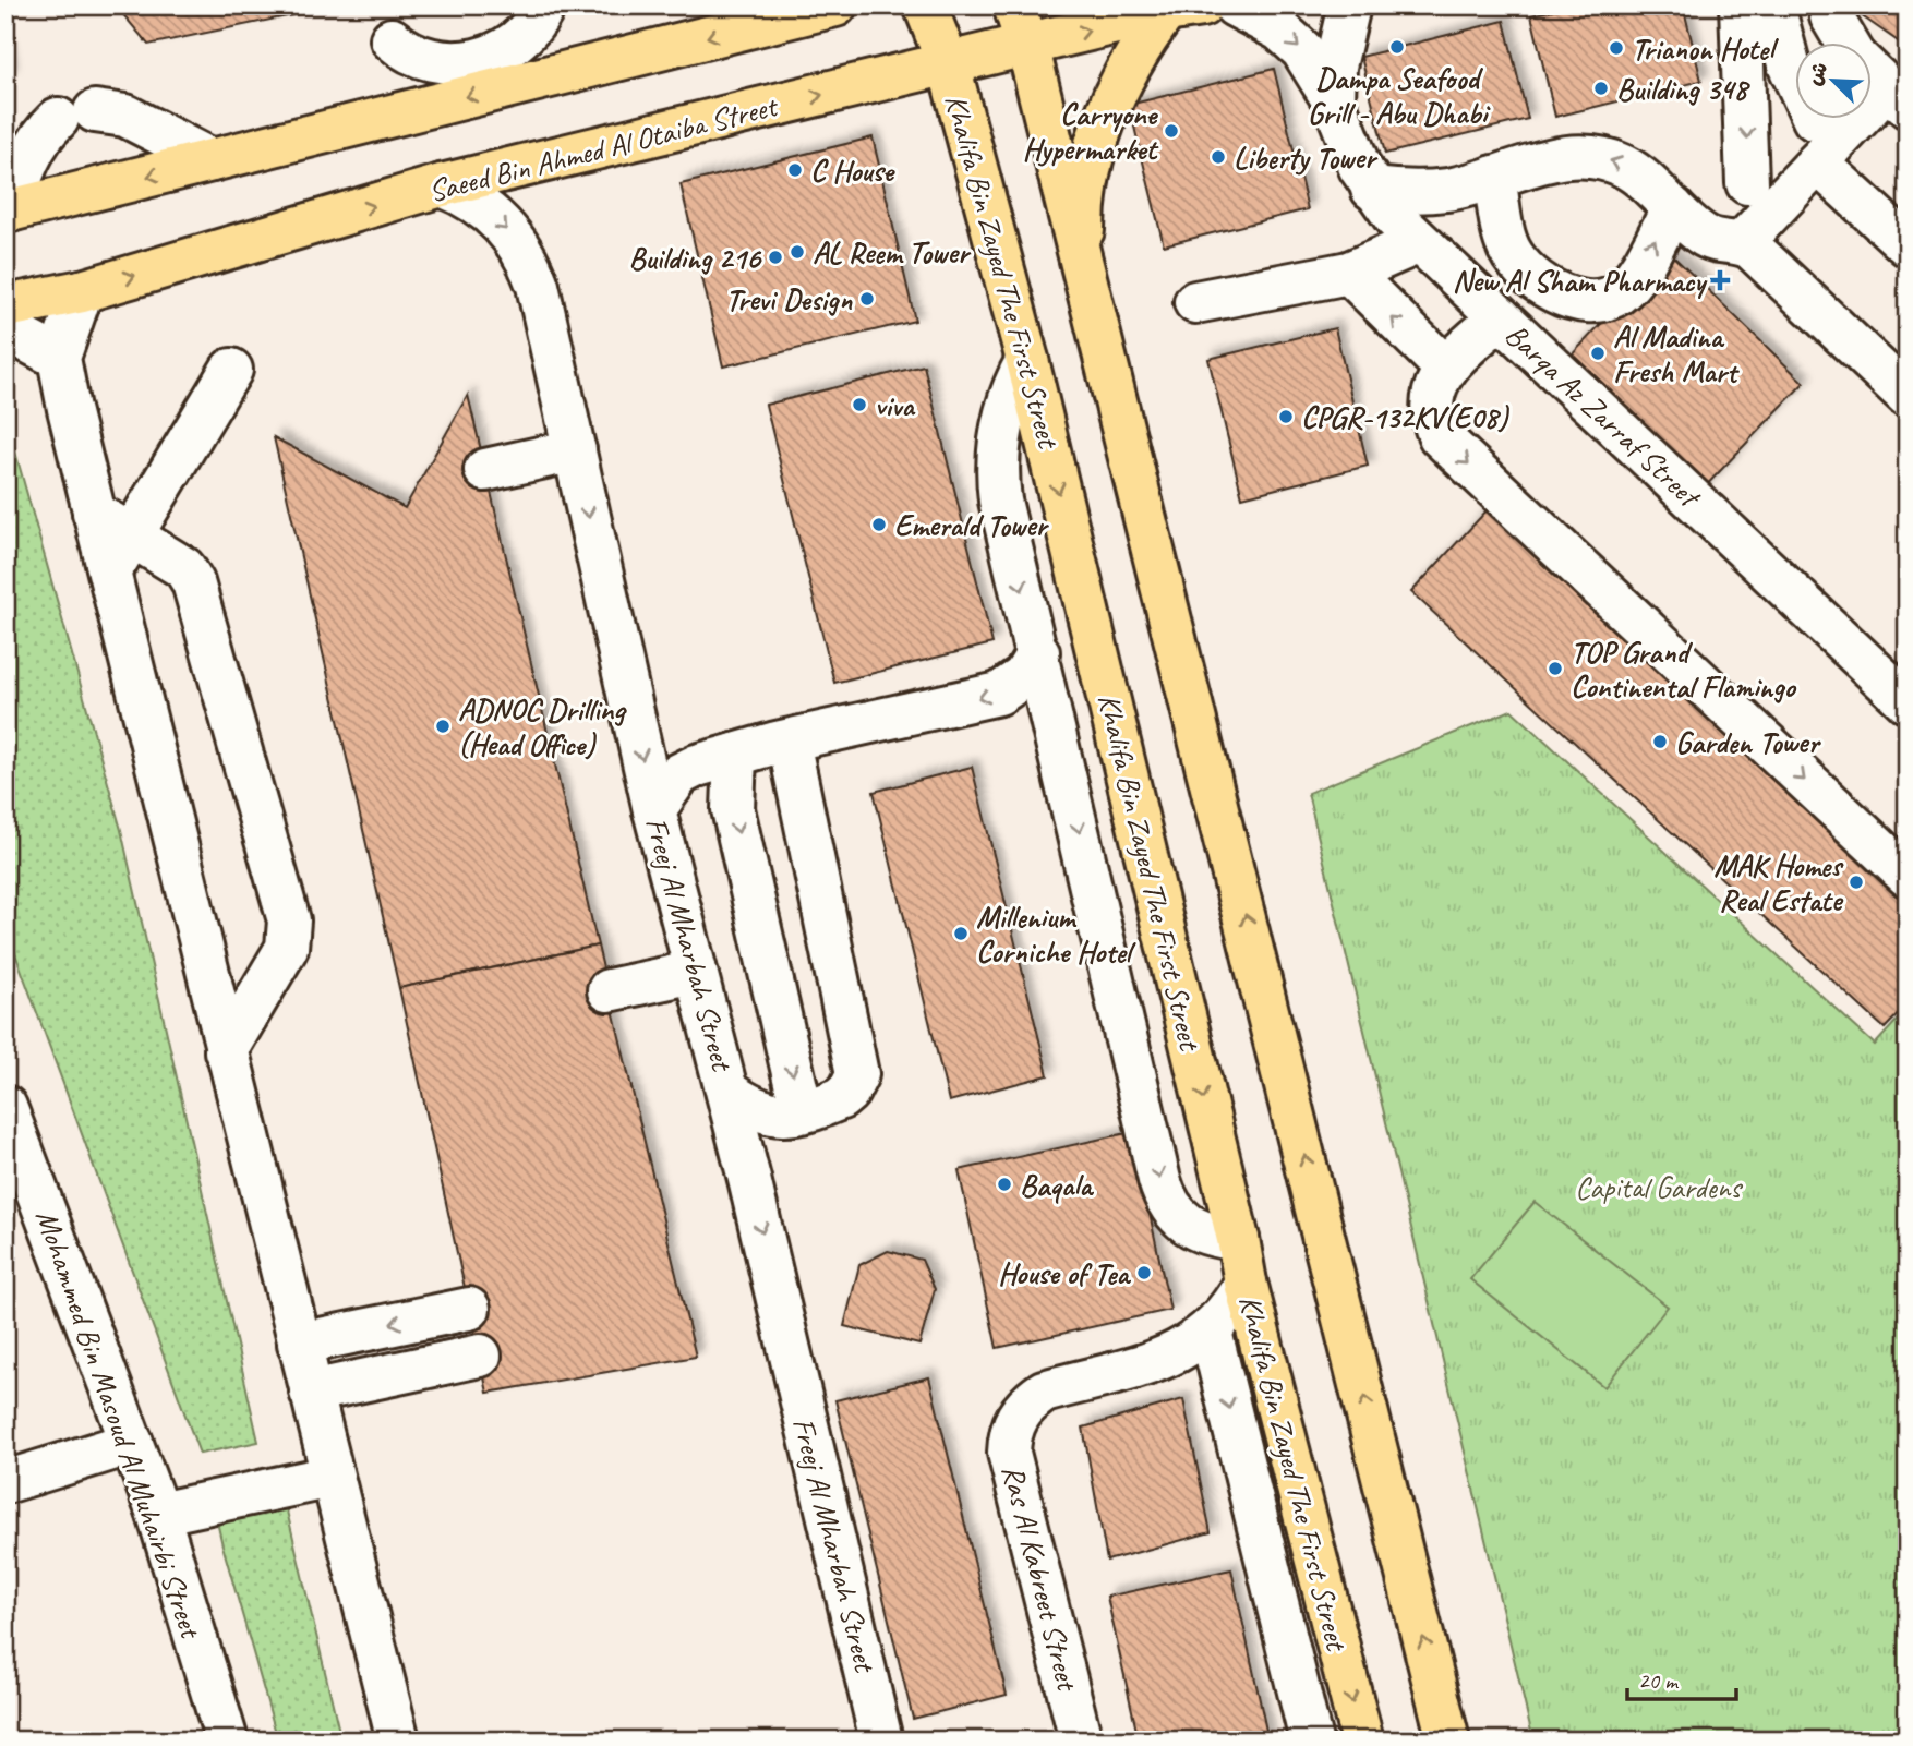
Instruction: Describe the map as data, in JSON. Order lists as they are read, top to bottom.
{
  "streets": {
    "main road": ["Saeed Bin Ahmed Al Otaiba Street", "Khalifa Bin Zayed The First Street"],
    "street": [
      "Barqa Az Zarraf Street",
      "Freej Al Mharbah Street",
      "Mohammed Bin Masoud Al Muhairbi Street",
      "Ras Al Kabreet Street"
    ]
  },
  "crossings": [
    ["Saeed Bin Ahmed Al Otaiba Street", "Khalifa Bin Zayed The First Street"],
    ["Saeed Bin Ahmed Al Otaiba Street", "Freej Al Mharbah Street"],
    ["Khalifa Bin Zayed The First Street", "Ras Al Kabreet Street"]
  ],
  "one_way": ["Freej Al Mharbah Street"],
  "parks": ["Capital Gardens"],
  "places": {
    "other": [
      "Dampa Seafood Grill - Abu Dhabi",
      "Trianon Hotel",
      "Building 348",
      "Carryone Hypermarket",
      "Liberty Tower",
      "C House",
      "AL Reem Tower",
      "Building 216",
      "Trevi Design",
      "Al Madina Fresh Mart",
      "viva",
      "CPGR-132KV(E08)",
      "Emerald Tower",
      "TOP Grand Continental Flamingo",
      "ADNOC Drilling (Head Office)",
      "Garden Tower",
      "MAK Homes Real Estate",
      "Millenium Corniche Hotel",
      "Baqala",
      "House of Tea"
    ],
    "health": ["New Al Sham Pharmacy"]
  },
  "scale_bar": "20 m",
  "north": "top left"
}
